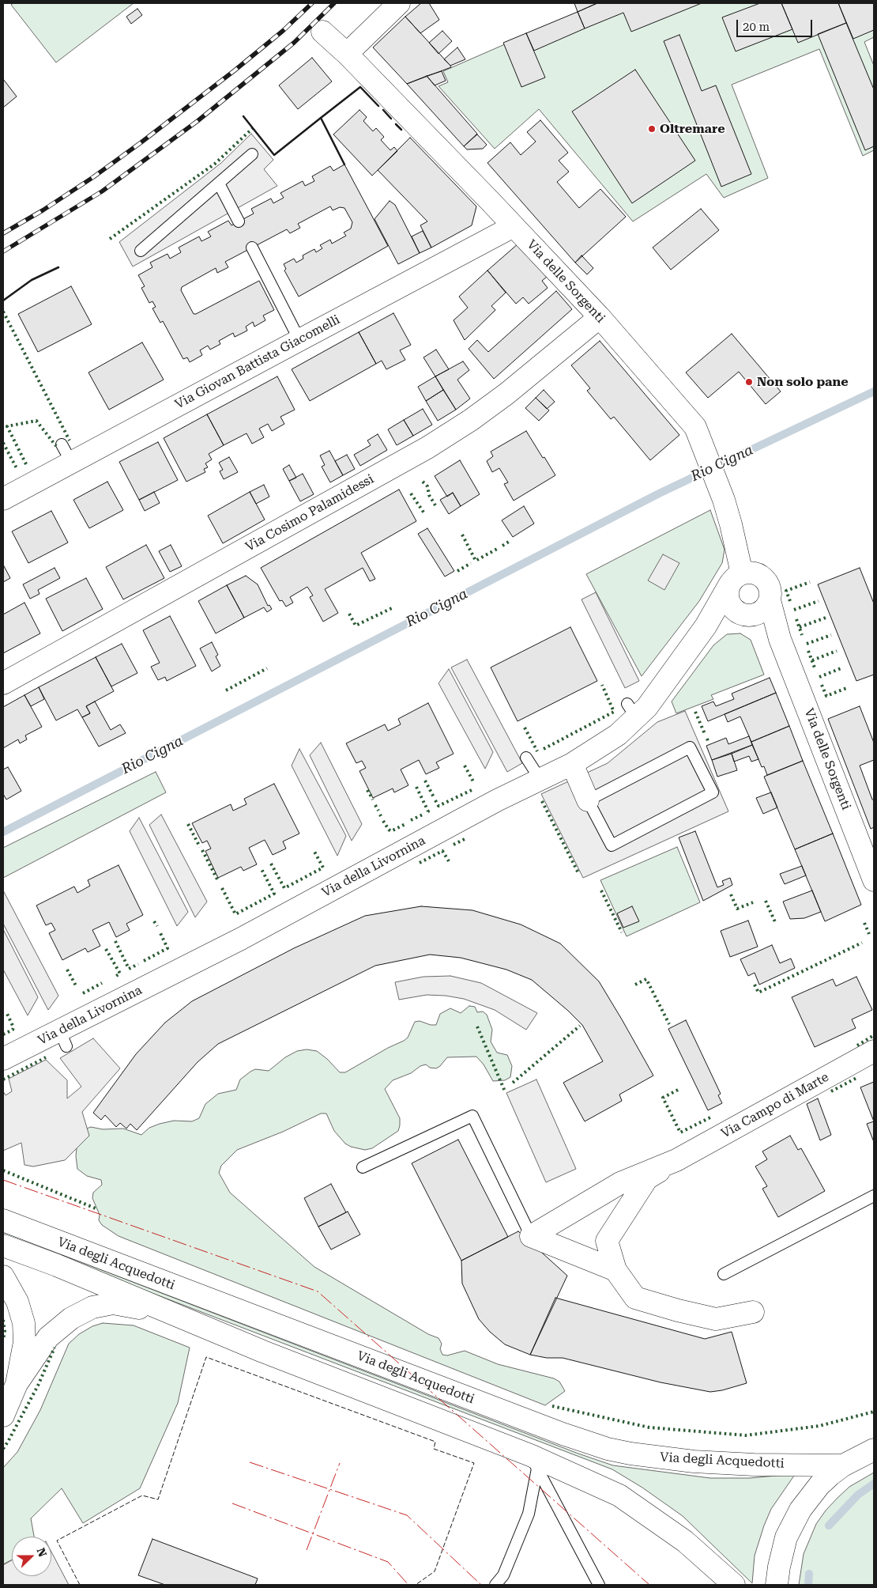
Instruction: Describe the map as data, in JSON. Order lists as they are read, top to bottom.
{
  "streets": {
    "street": [
      "Via delle Sorgenti",
      "Via Giovan Battista Giacomelli",
      "Via Cosimo Palamidessi",
      "Via della Livornina",
      "Via Campo di Marte",
      "Via degli Acquedotti"
    ]
  },
  "crossings": [
    ["Via delle Sorgenti", "Via Giovan Battista Giacomelli"],
    ["Via delle Sorgenti", "Via Cosimo Palamidessi"],
    ["Via delle Sorgenti", "Via della Livornina"]
  ],
  "water": ["Rio Cigna"],
  "places": ["Oltremare", "Non solo pane"],
  "scale_bar": "20 m",
  "north": "right"
}
